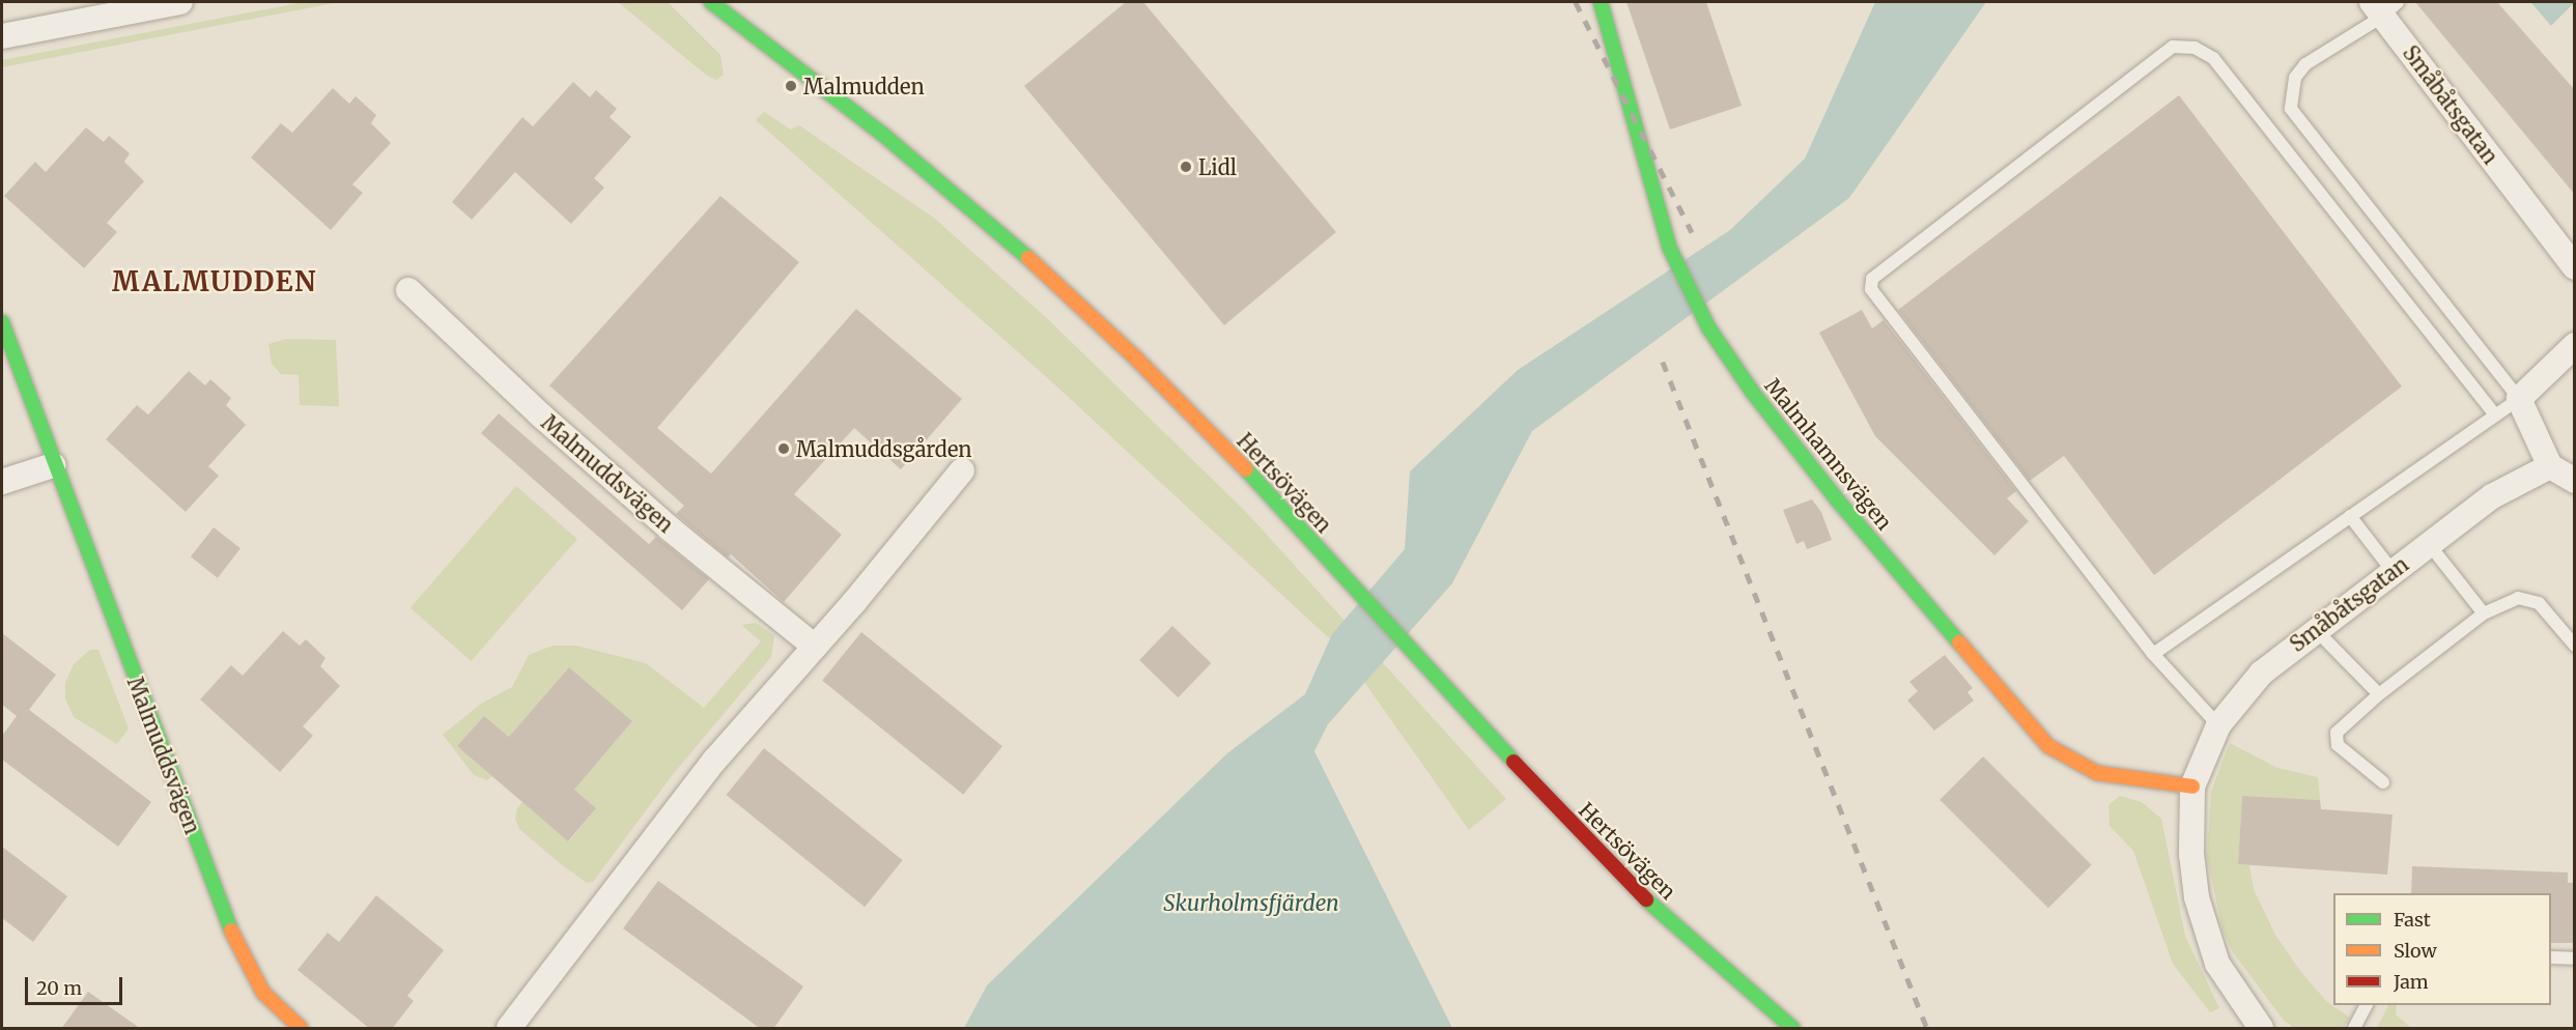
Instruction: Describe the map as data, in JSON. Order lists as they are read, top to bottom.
{
  "streets": {
    "street": [
      "Småbåtsgatan",
      "Malmhamnsvägen",
      "Malmuddsvägen",
      "Hertsövägen"
    ]
  },
  "crossings": [
    ["Småbåtsgatan", "Malmhamnsvägen"]
  ],
  "districts": ["MALMUDDEN"],
  "water": ["Skurholmsfjärden"],
  "places": ["Malmudden", "Lidl", "Malmuddsgården"],
  "legend": ["Fast", "Slow", "Jam"],
  "scale_bar": "20 m"
}
